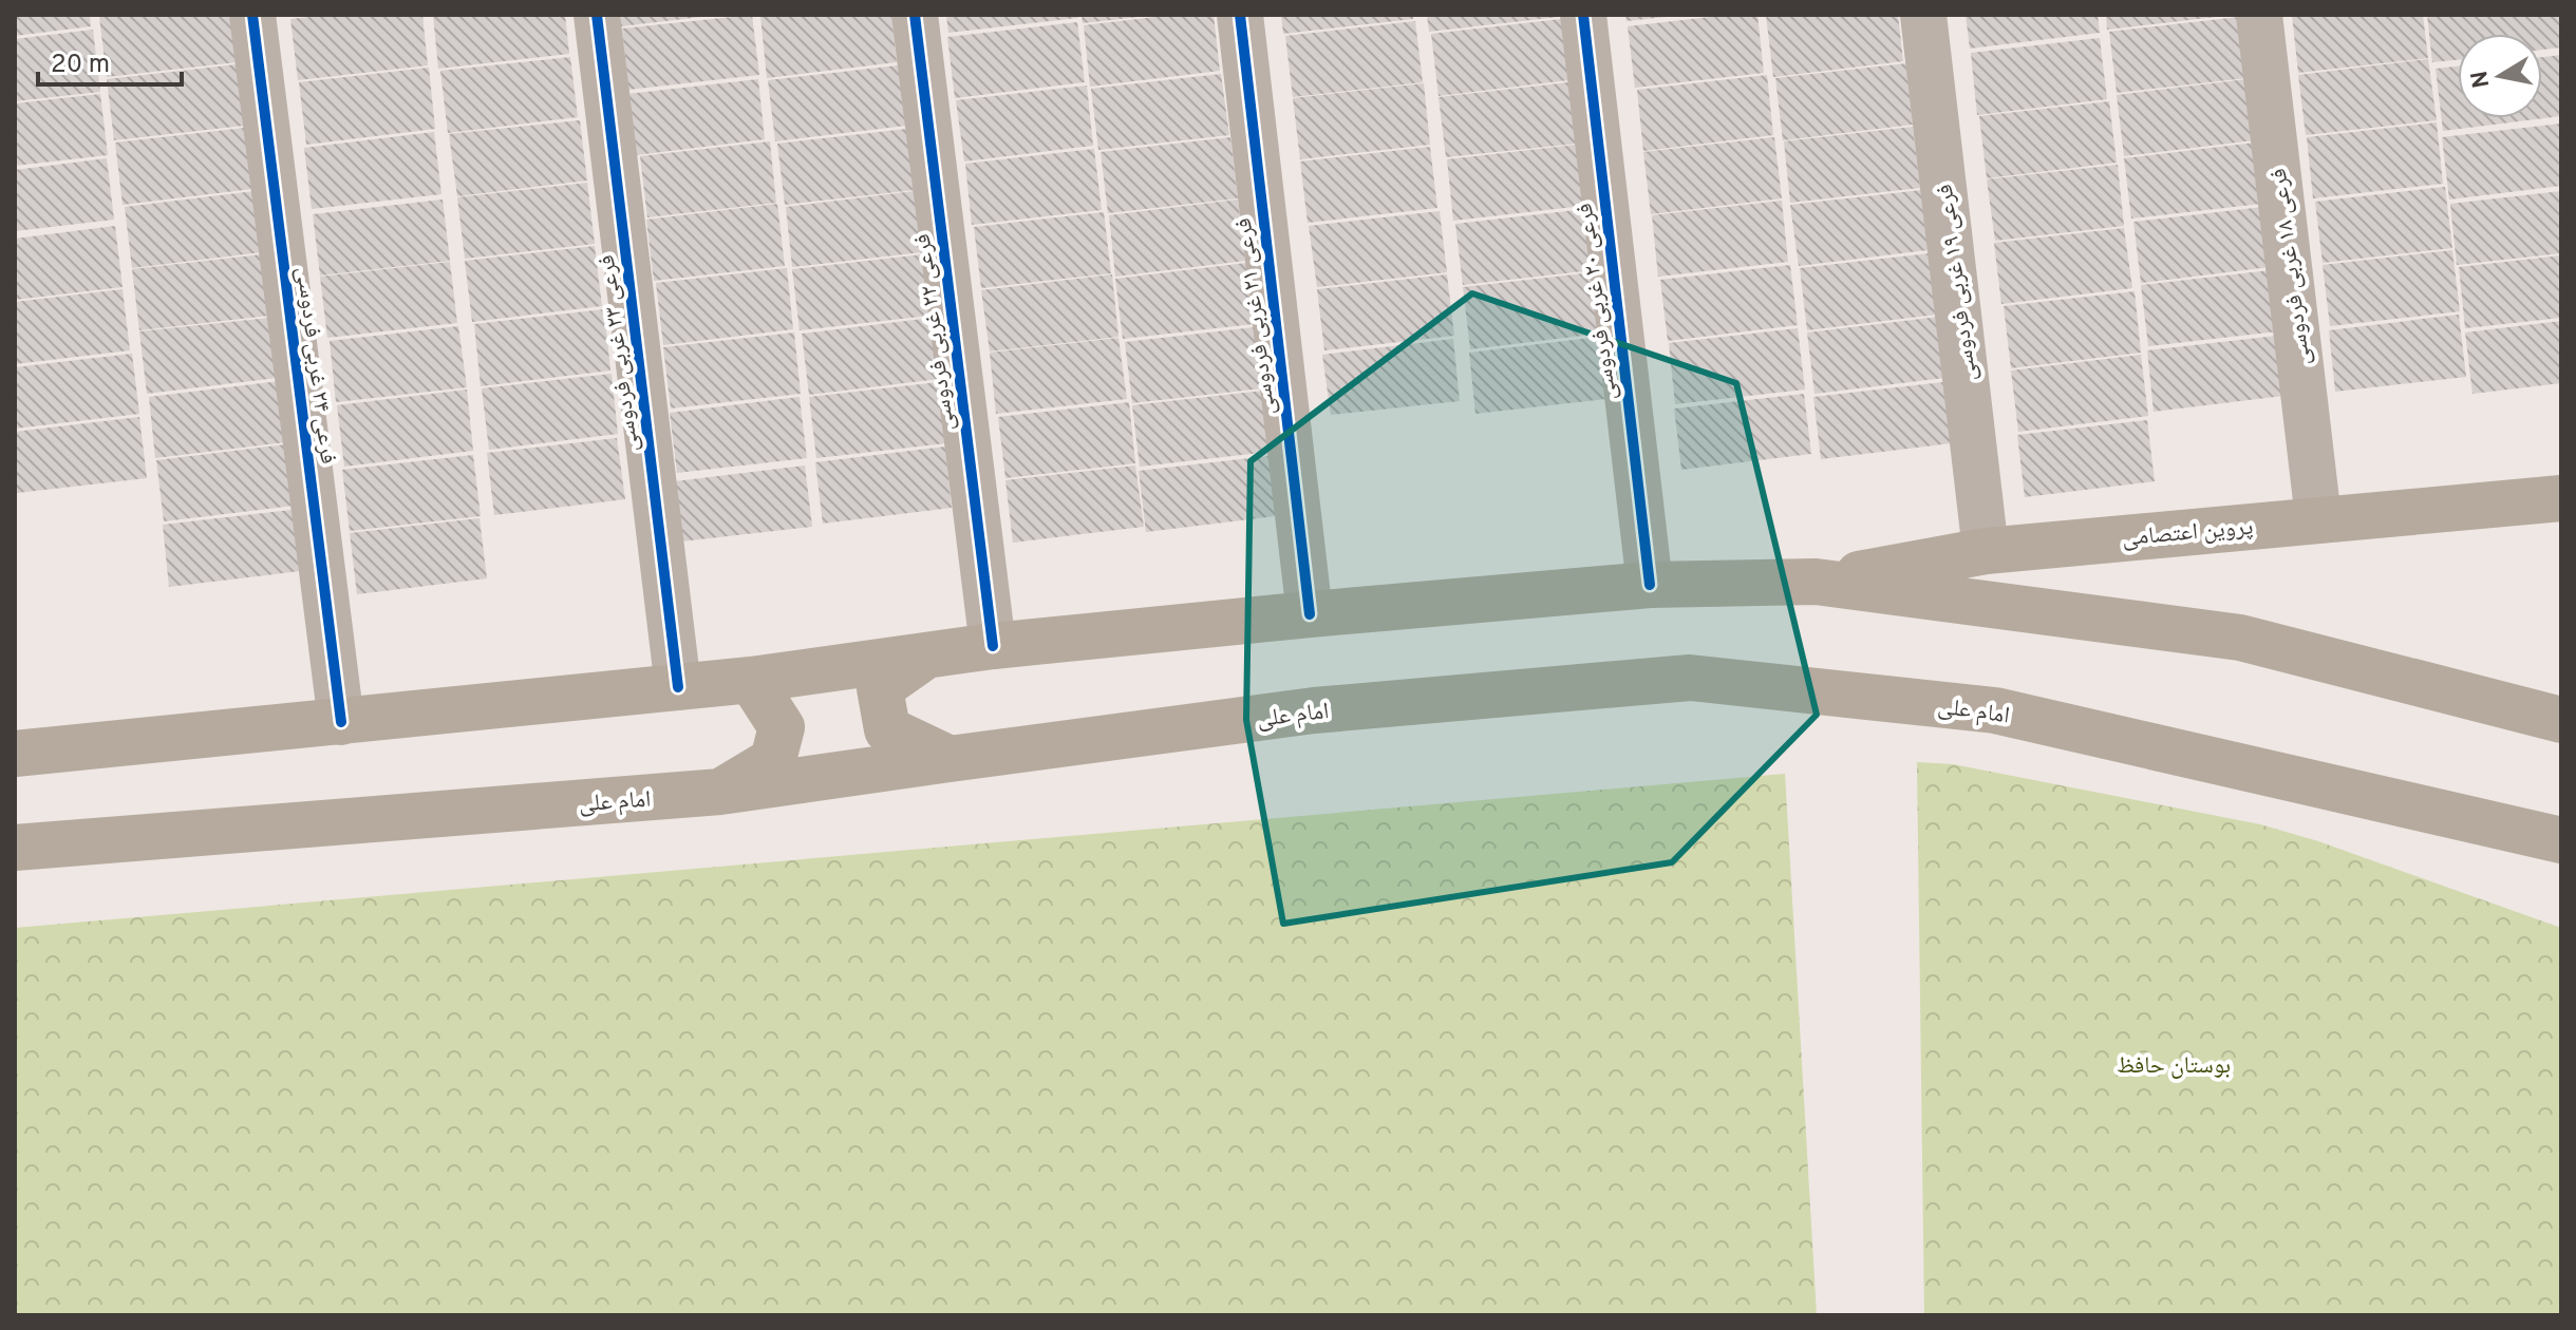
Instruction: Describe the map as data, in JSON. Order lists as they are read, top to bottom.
{
  "streets": {
    "main road": ["پروین اعتصامی", "امام علی"],
    "street": [
      "فرعی ۱۸ غربی فردوسی",
      "فرعی ۱۹ غربی فردوسی",
      "فرعی ۲۰ غربی فردوسی",
      "فرعی ۲۱ غربی فردوسی",
      "فرعی ۲۲ غربی فردوسی",
      "فرعی ۲۳ غربی فردوسی",
      "فرعی ۲۴ غربی فردوسی"
    ]
  },
  "crossings": [
    ["فرعی ۱۸ غربی فردوسی", "پروین اعتصامی"],
    ["فرعی ۱۹ غربی فردوسی", "پروین اعتصامی"]
  ],
  "parks": ["بوستان حافظ"],
  "scale_bar": "20 m",
  "north": "left"
}
